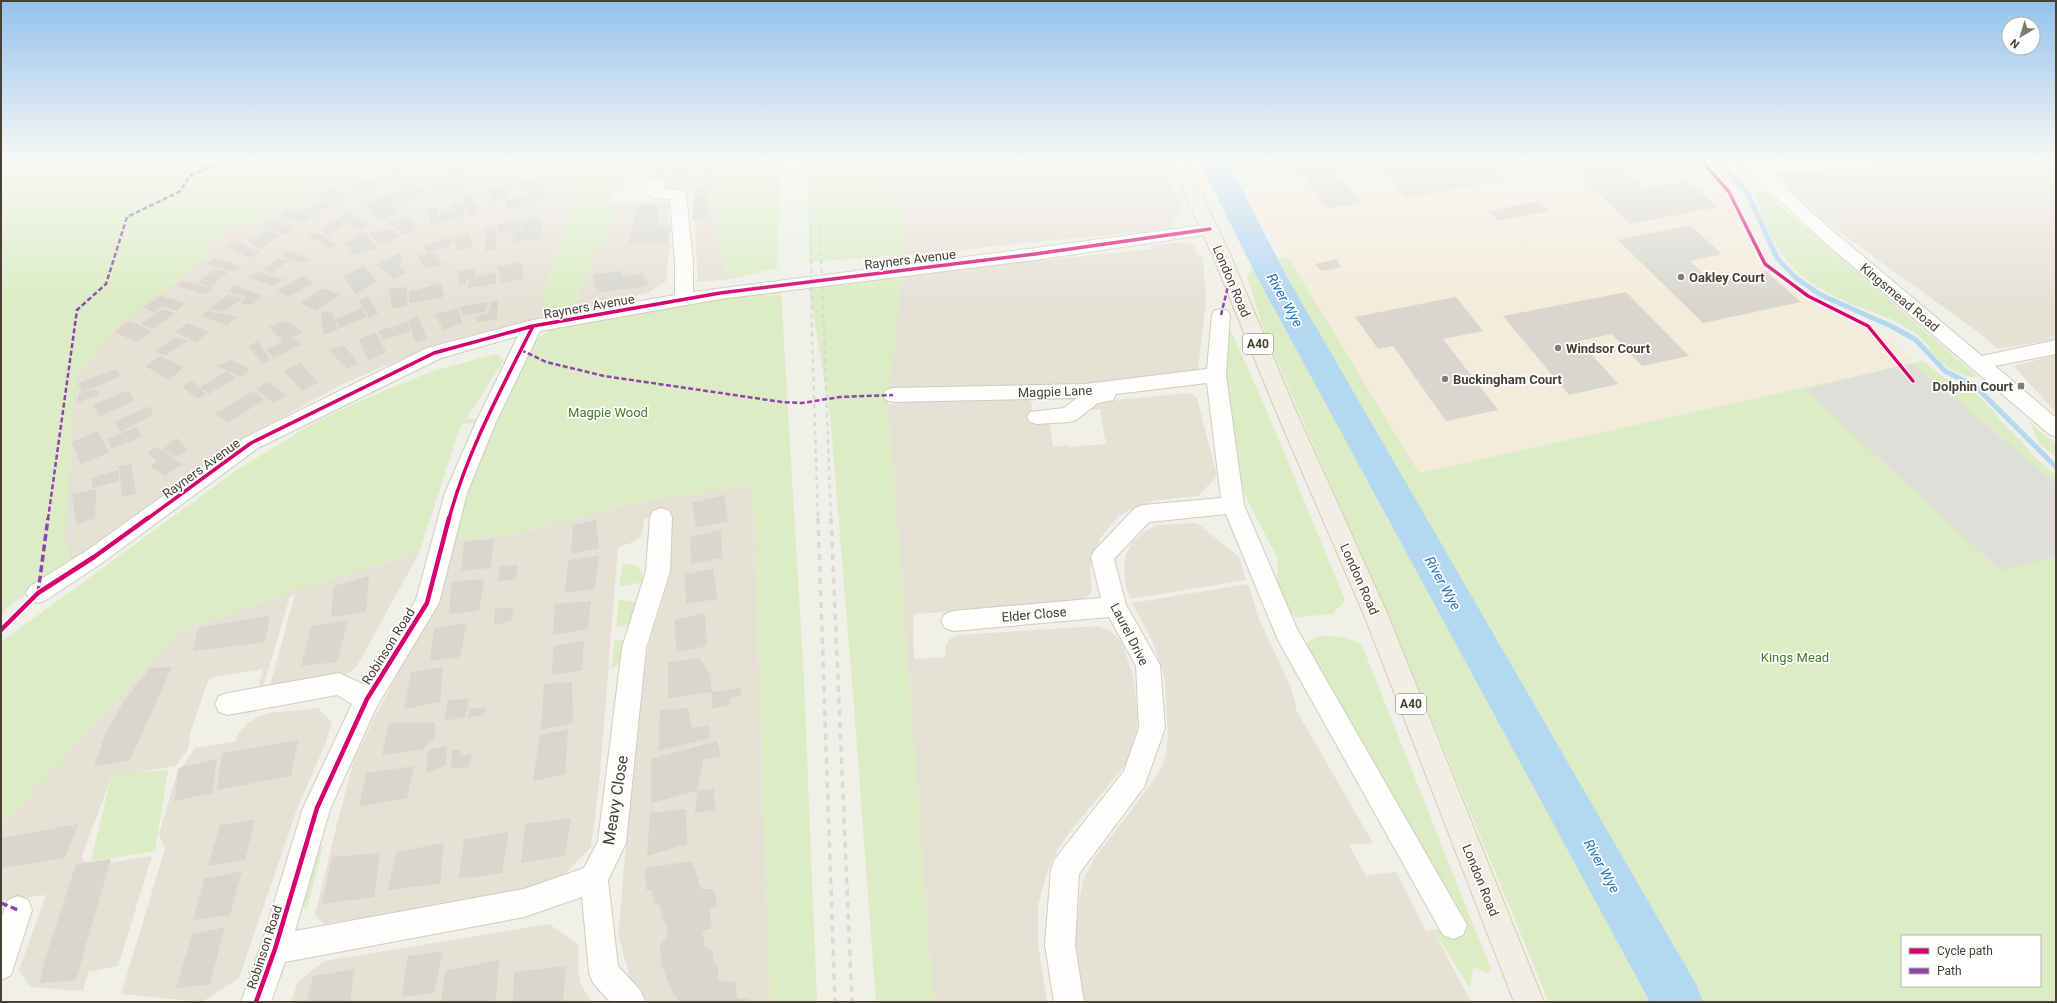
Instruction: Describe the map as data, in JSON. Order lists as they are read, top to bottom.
{
  "streets": {
    "main road": ["London Road", "A40"],
    "street": [
      "Rayners Avenue",
      "Kingsmead Road",
      "Magpie Lane",
      "Elder Close",
      "Laurel Drive",
      "Robinson Road",
      "Meavy Close"
    ]
  },
  "crossings": [
    ["Rayners Avenue", "London Road"],
    ["Rayners Avenue", "Robinson Road"],
    ["London Road", "Magpie Lane"],
    ["London Road", "Laurel Drive"],
    ["Elder Close", "Laurel Drive"]
  ],
  "water": ["River Wye"],
  "parks": ["Magpie Wood", "Kings Mead"],
  "places": {
    "other": ["Oakley Court", "Windsor Court", "Buckingham Court"],
    "transit": ["Dolphin Court"]
  },
  "legend": ["Cycle path", "Path"],
  "north": "bottom left"
}
